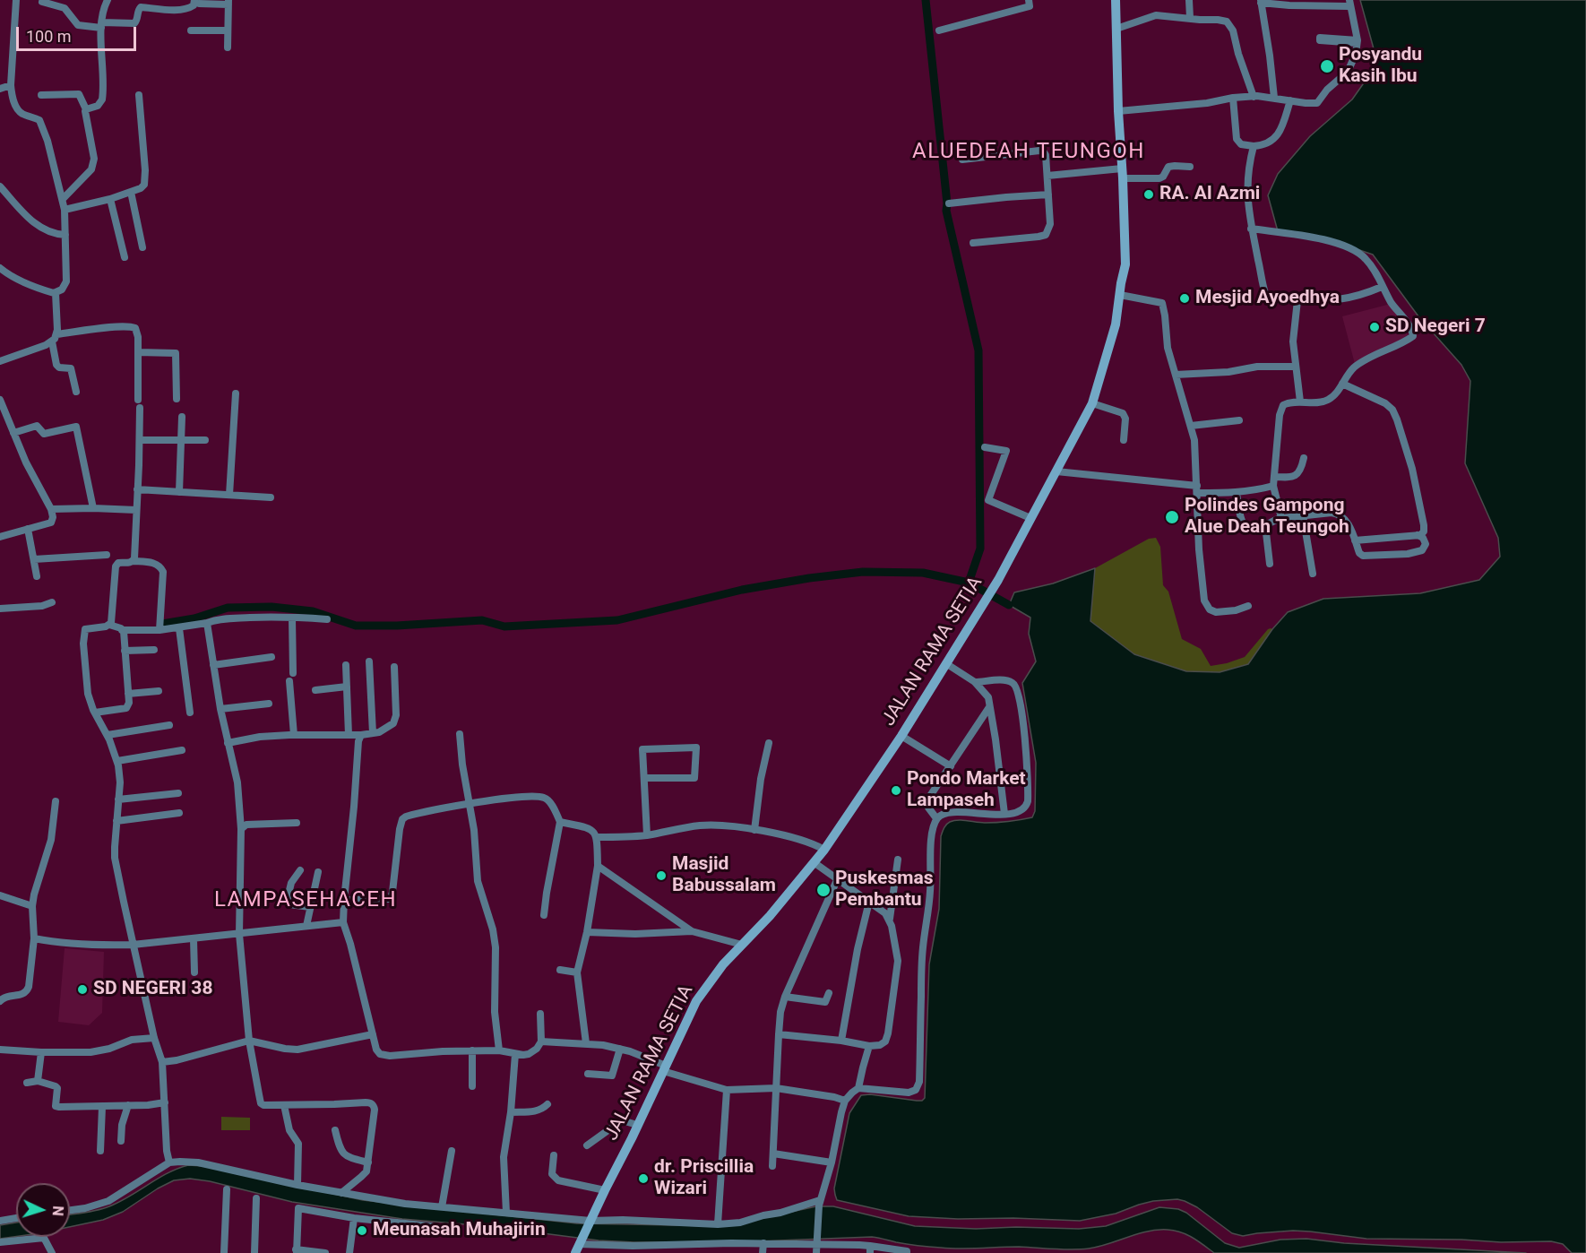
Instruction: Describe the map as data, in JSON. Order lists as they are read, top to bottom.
{
  "streets": {
    "street": ["JALAN RAMA SETIA"]
  },
  "districts": ["ALUEDEAH TEUNGOH", "LAMPASEHACEH"],
  "places": [
    "Posyandu Kasih Ibu",
    "RA. Al Azmi",
    "Mesjid Ayoedhya",
    "SD Negeri 7",
    "Polindes Gampong Alue Deah Teungoh",
    "Pondo Market Lampaseh",
    "Masjid Babussalam",
    "Puskesmas Pembantu",
    "SD NEGERI 38",
    "dr. Priscillia Wizari",
    "Meunasah Muhajirin"
  ],
  "scale_bar": "100 m",
  "north": "right"
}
